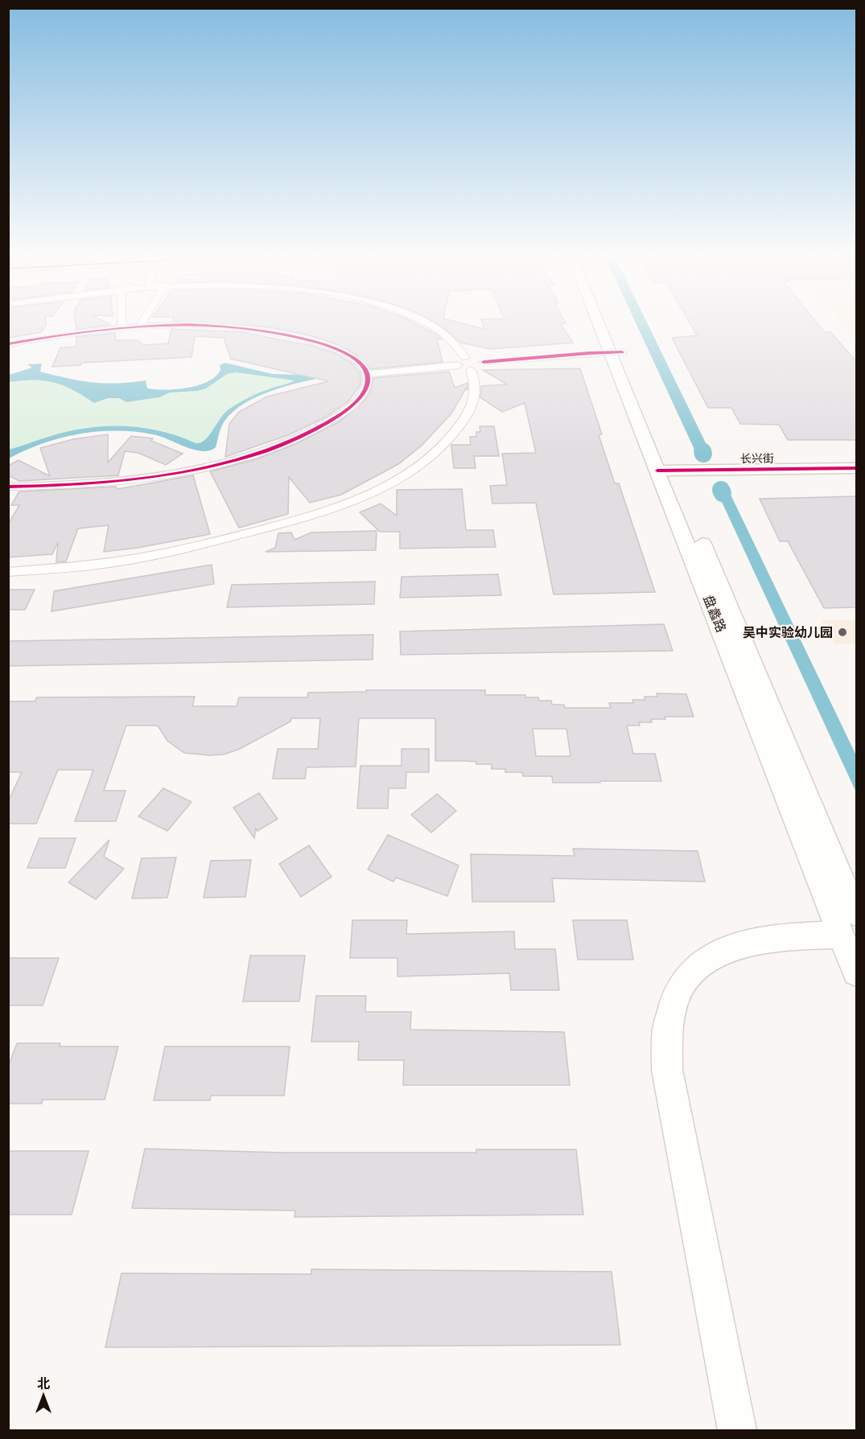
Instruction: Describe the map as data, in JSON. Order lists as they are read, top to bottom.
{
  "streets": {
    "main road": ["长兴街", "盘蠡路"]
  },
  "crossings": [
    ["长兴街", "盘蠡路"]
  ],
  "places": ["吴中实验幼儿园"],
  "north": "top"
}
